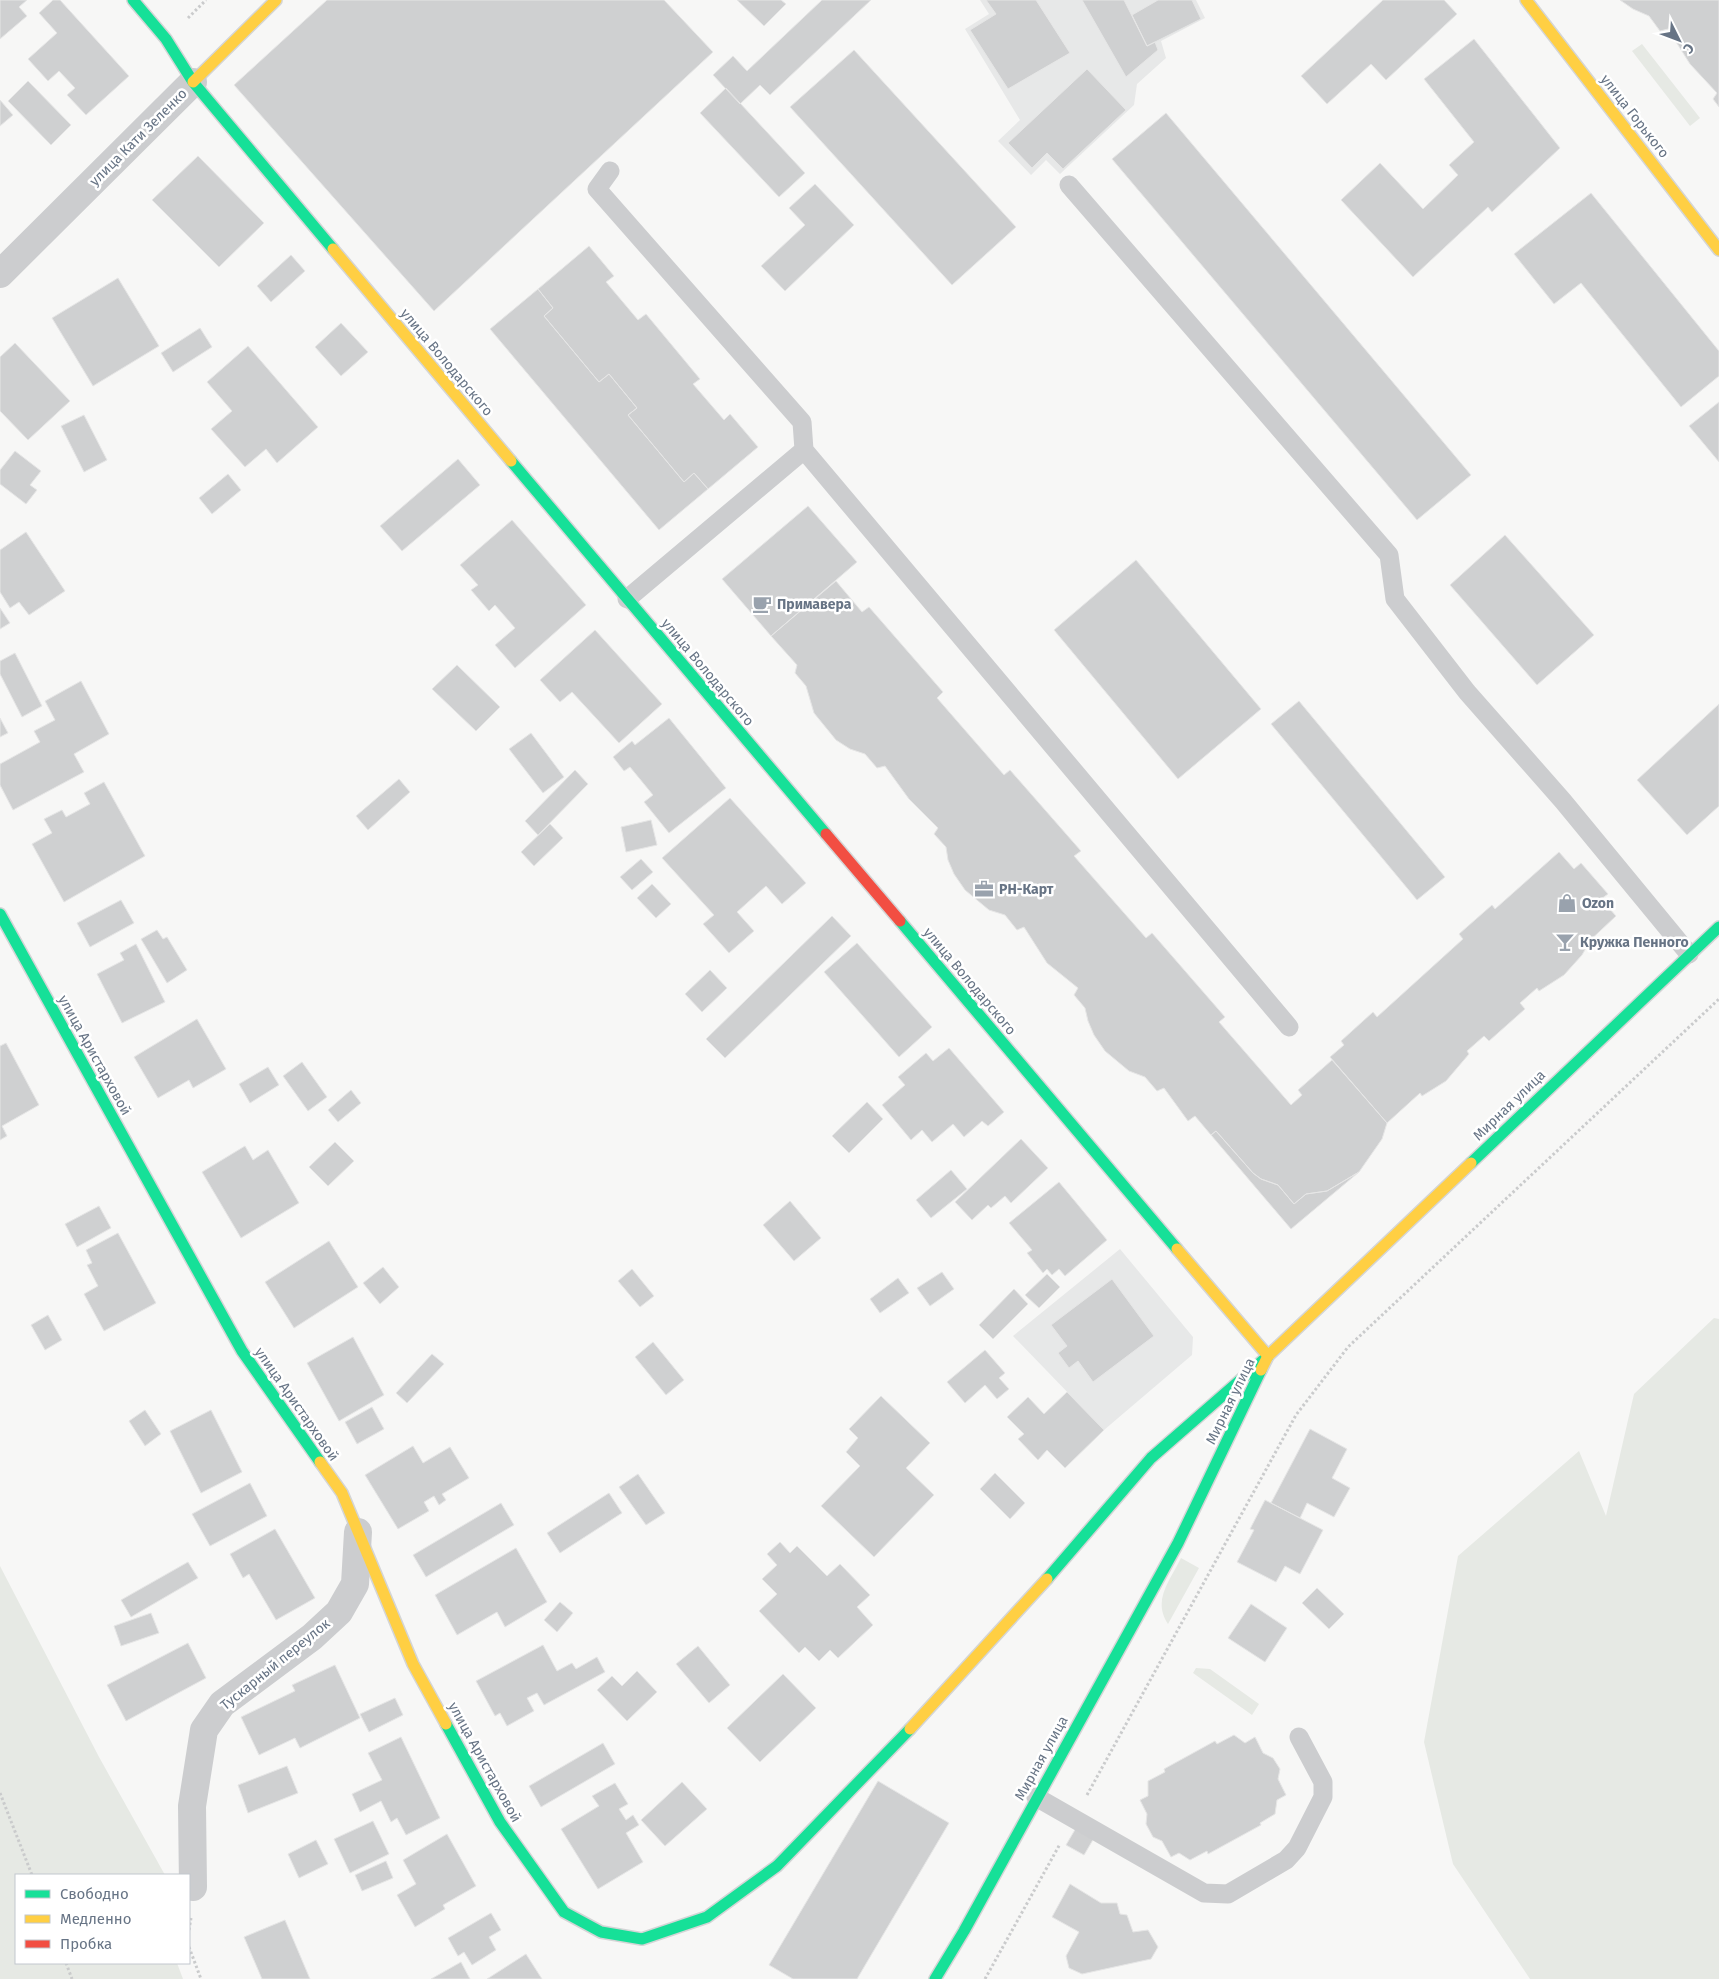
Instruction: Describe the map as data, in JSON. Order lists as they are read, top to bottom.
{
  "streets": {
    "street": [
      "улица Горького",
      "улица Кати Зеленко",
      "улица Володарского",
      "улица Аристарховой",
      "Мирная улица",
      "Тускарный переулок"
    ]
  },
  "crossings": [
    ["улица Кати Зеленко", "улица Володарского"],
    ["улица Володарского", "улица Аристарховой"],
    ["улица Володарского", "Мирная улица"],
    ["улица Аристарховой", "Мирная улица"],
    ["улица Аристарховой", "Тускарный переулок"]
  ],
  "places": {
    "cafe": ["Примавера"],
    "office": ["РН-Карт"],
    "shop": ["Ozon"],
    "bar": ["Кружка Пенного"]
  },
  "legend": ["Свободно", "Медленно", "Пробка"],
  "north": "bottom right"
}
